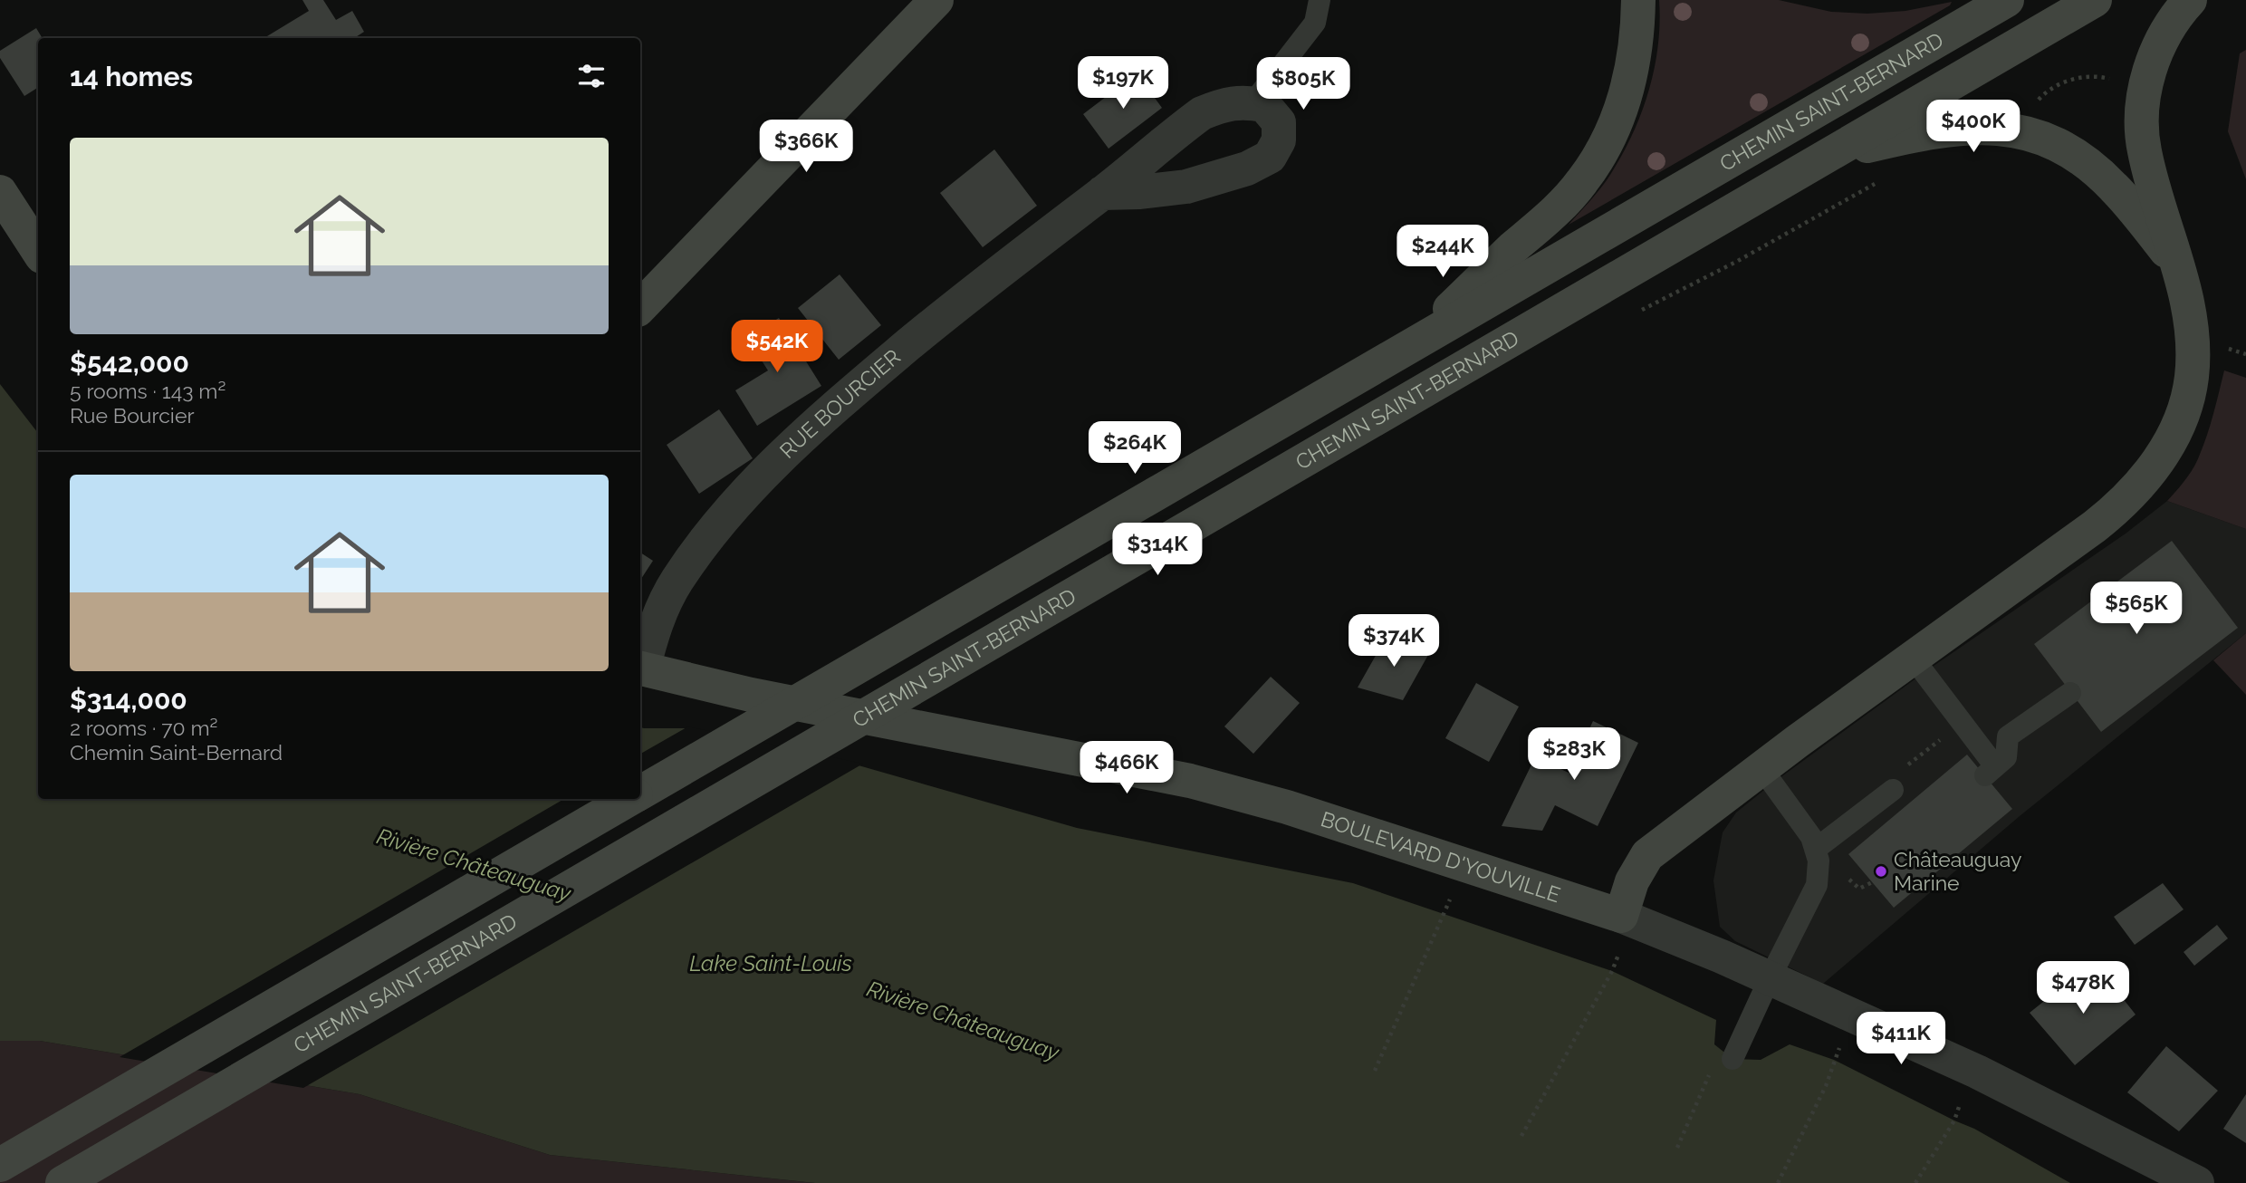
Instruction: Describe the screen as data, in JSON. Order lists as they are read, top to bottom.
{
  "streets": {
    "street": ["CHEMIN SAINT-BERNARD", "RUE BOURCIER", "BOULEVARD D'YOUVILLE"]
  },
  "crossings": [
    ["RUE BOURCIER", "BOULEVARD D'YOUVILLE"]
  ],
  "water": ["Rivière Châteauguay", "Lake Saint-Louis"],
  "places": ["Châteauguay Marine"],
  "page": {
    "heading": "14 homes",
    "price": [
      "$197K",
      "$805K",
      "$400K",
      "$366K",
      "$244K",
      "$542K",
      "$264K",
      "$314K",
      "$565K",
      "$374K",
      "$283K",
      "$466K",
      "$478K",
      "$411K"
    ],
    "list": [
      {
        "name": "$542,000",
        "note": "5 rooms · 143 m² · Rue Bourcier"
      },
      {
        "name": "$314,000",
        "note": "2 rooms · 70 m² · Chemin Saint-Bernard"
      }
    ]
  }
}
